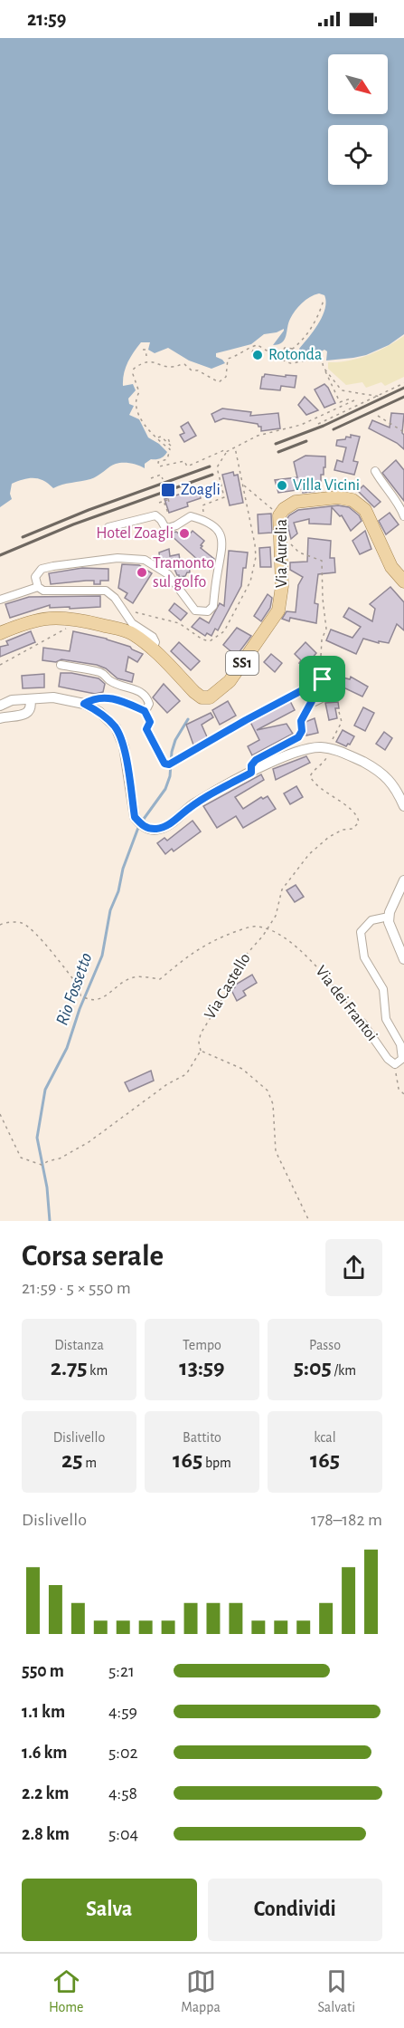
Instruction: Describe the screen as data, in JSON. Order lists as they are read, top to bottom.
{
  "streets": {
    "main road": ["Via Aurelia", "SS1"],
    "street": ["Via dei Frantoi"],
    "path": ["Via Castello"]
  },
  "crossings": [
    ["Via Castello", "Via dei Frantoi"]
  ],
  "water": ["Rio Fossetto"],
  "places": {
    "other": [
      "Rotonda",
      "Villa Vicini",
      "Hotel Zoagli",
      "Tramonto sul golfo"
    ],
    "transit": ["Zoagli"]
  },
  "north": "bottom right",
  "page": {
    "status": "21:59",
    "heading": ["Corsa serale", "21:59 · 5 × 550 m"],
    "stats": [
      ["Distanza", "2.75 km"],
      ["Tempo", "13:59"],
      ["Passo", "5:05 /km"],
      ["Dislivello", "25 m"],
      ["Battito", "165 bpm"],
      ["kcal", "165"]
    ],
    "chart": ["Dislivello", "178–182 m"],
    "list": [
      {
        "name": "550 m",
        "note": "5:21"
      },
      {
        "name": "1.1 km",
        "note": "4:59"
      },
      {
        "name": "1.6 km",
        "note": "5:02"
      },
      {
        "name": "2.2 km",
        "note": "4:58"
      },
      {
        "name": "2.8 km",
        "note": "5:04"
      }
    ],
    "buttons": ["Salva", "Condividi"],
    "tabs": ["Home", "Mappa", "Salvati"]
  }
}
